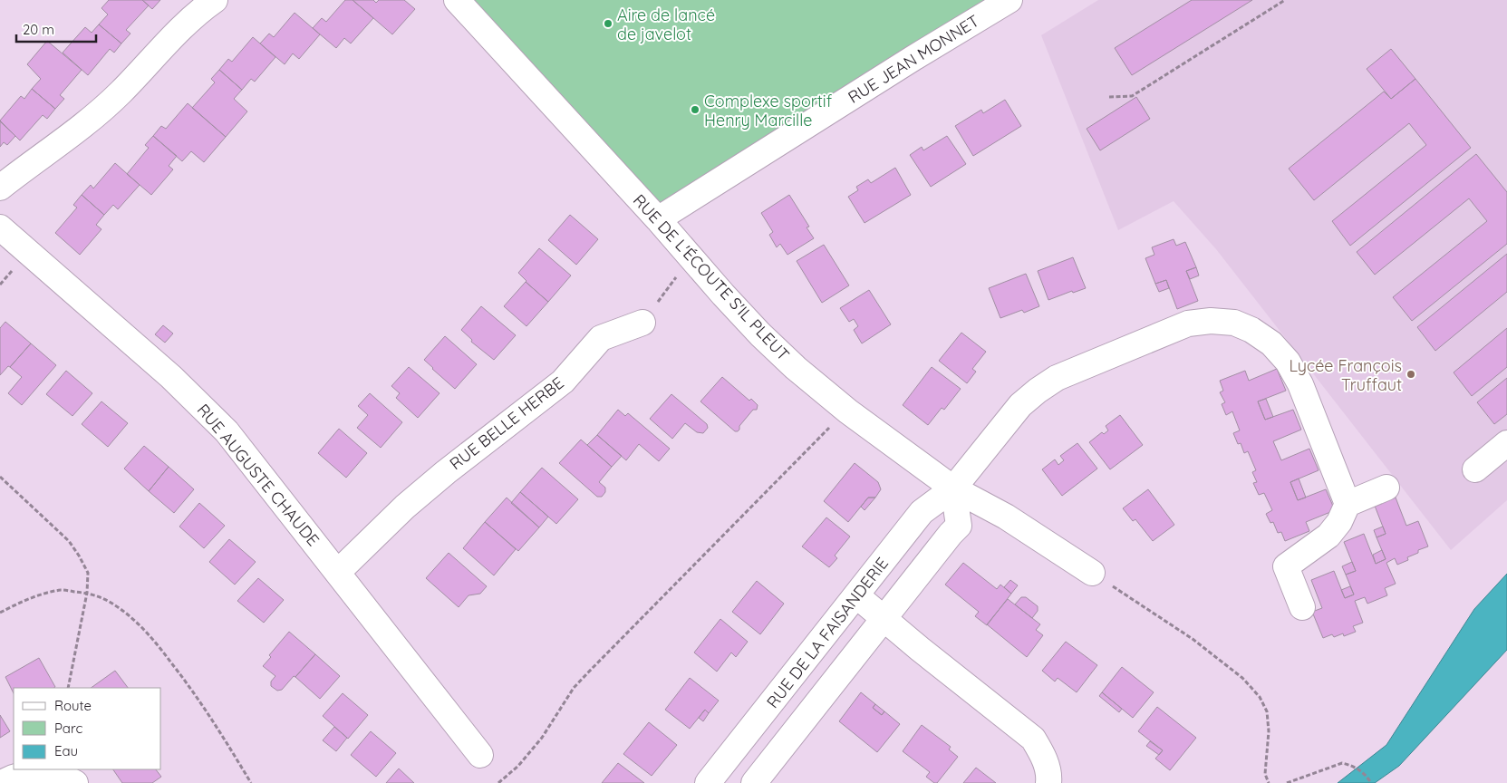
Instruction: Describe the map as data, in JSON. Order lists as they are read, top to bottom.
{
  "streets": {
    "street": [
      "RUE JEAN MONNET",
      "RUE DE L'ÉCOUTE S'IL PLEUT",
      "RUE BELLE HERBE",
      "RUE AUGUSTE CHAUDE",
      "RUE DE LA FAISANDERIE"
    ]
  },
  "crossings": [
    ["RUE JEAN MONNET", "RUE DE L'ÉCOUTE S'IL PLEUT"],
    ["RUE DE L'ÉCOUTE S'IL PLEUT", "RUE DE LA FAISANDERIE"],
    ["RUE BELLE HERBE", "RUE AUGUSTE CHAUDE"]
  ],
  "places": ["Aire de lancé de javelot", "Complexe sportif Henry Marcille", "Lycée François Truffaut"],
  "legend": ["Route", "Parc", "Eau"],
  "scale_bar": "20 m"
}
